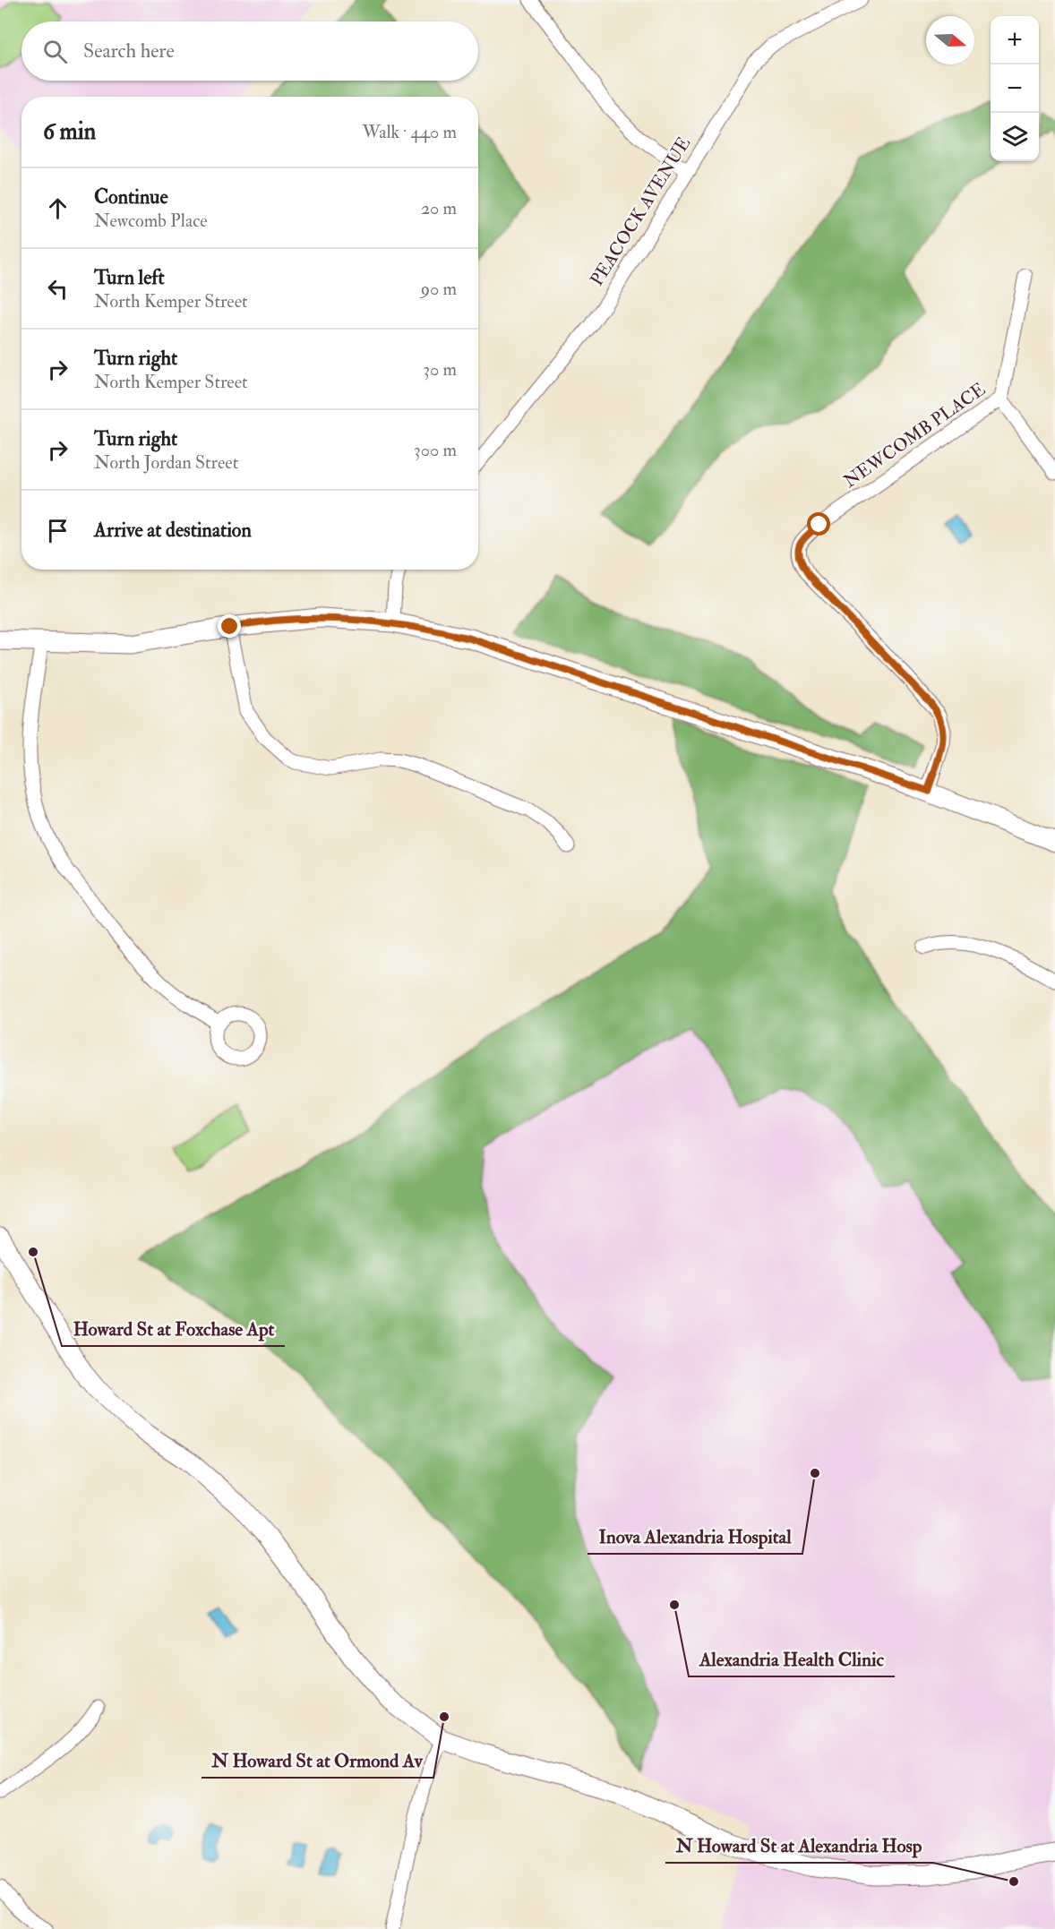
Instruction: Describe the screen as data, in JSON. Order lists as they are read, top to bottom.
{
  "streets": {
    "street": ["PEACOCK AVENUE", "NEWCOMB PLACE"]
  },
  "places": [
    "Howard St at Foxchase Apt",
    "Inova Alexandria Hospital",
    "Alexandria Health Clinic",
    "N Howard St at Ormond Av",
    "N Howard St at Alexandria Hosp"
  ],
  "north": "right",
  "page": {
    "map_buttons": ["+", "−"],
    "search": "Search here",
    "heading": ["6 min", "Walk · 440 m"],
    "list": [
      ["Continue", "Newcomb Place", "20 m"],
      ["Turn left", "North Kemper Street", "90 m"],
      ["Turn right", "North Kemper Street", "30 m"],
      ["Turn right", "North Jordan Street", "300 m"],
      "Arrive at destination"
    ]
  }
}
